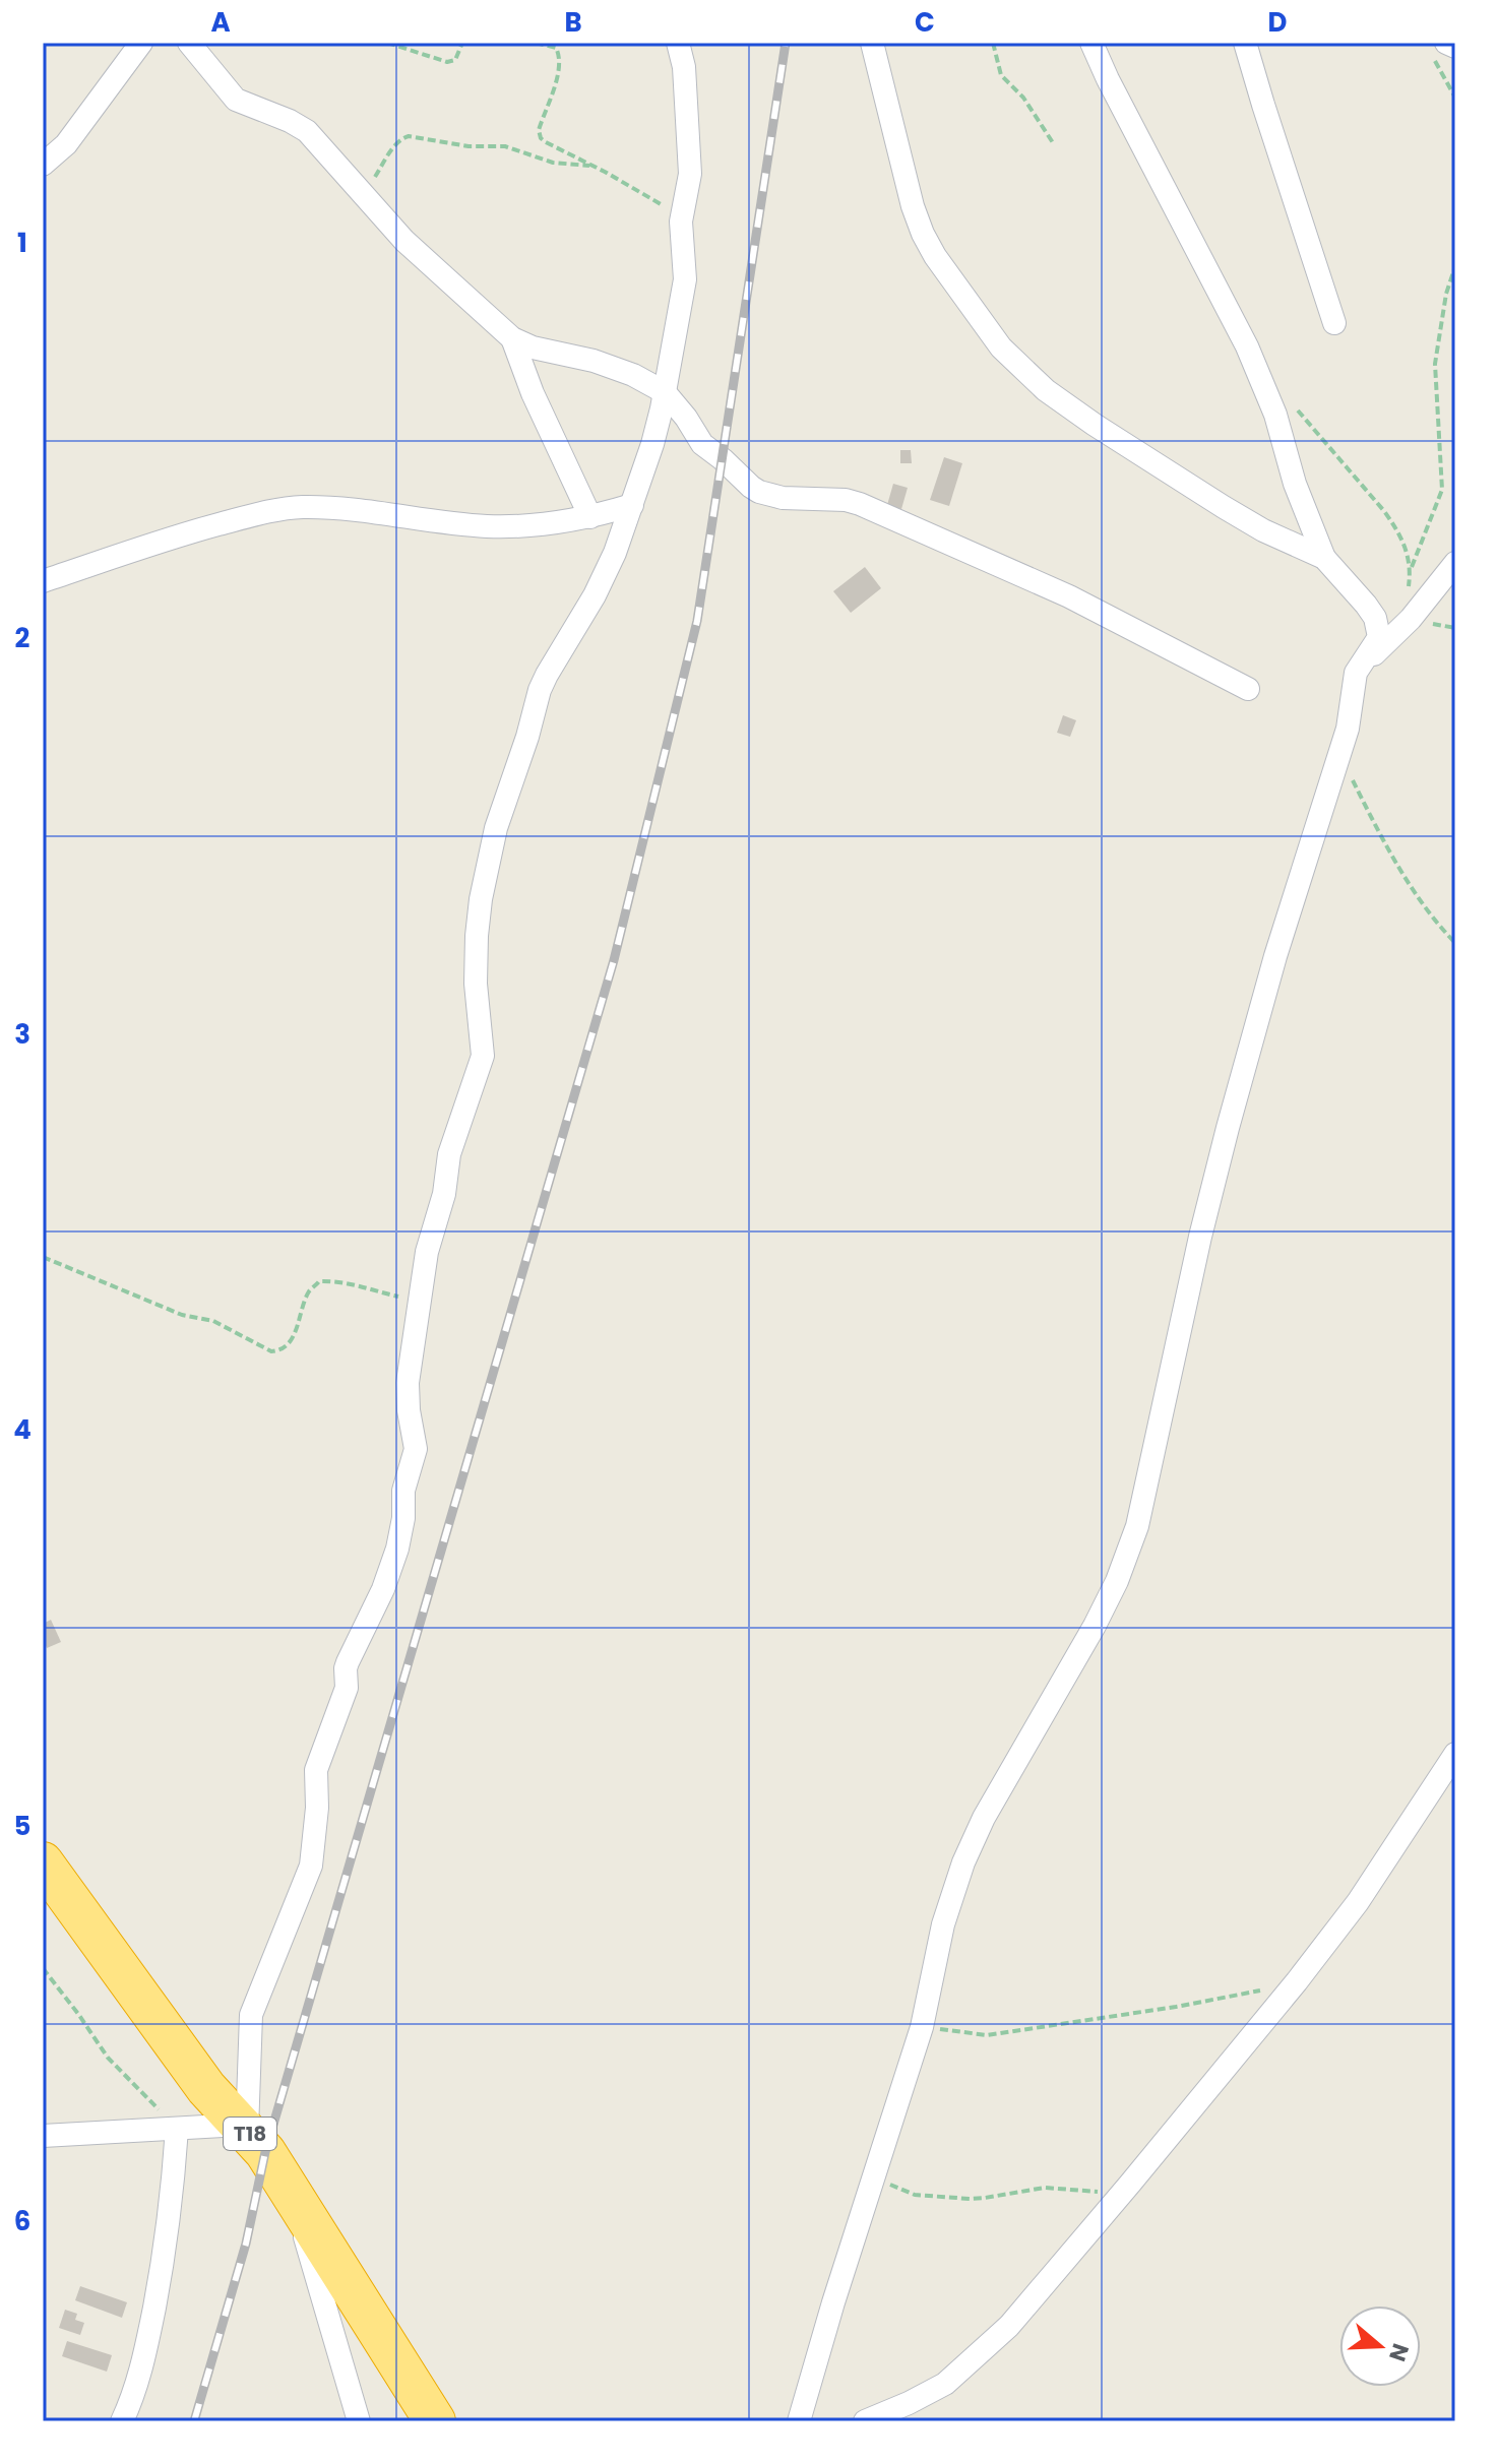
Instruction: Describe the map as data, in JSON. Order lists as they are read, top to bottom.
{
  "streets": {
    "highway": ["T18"]
  },
  "north": "right",
  "grid": {
    "columns": [
      "A",
      "B",
      "C",
      "D"
    ],
    "rows": [
      "1",
      "2",
      "3",
      "4",
      "5",
      "6"
    ]
  }
}
